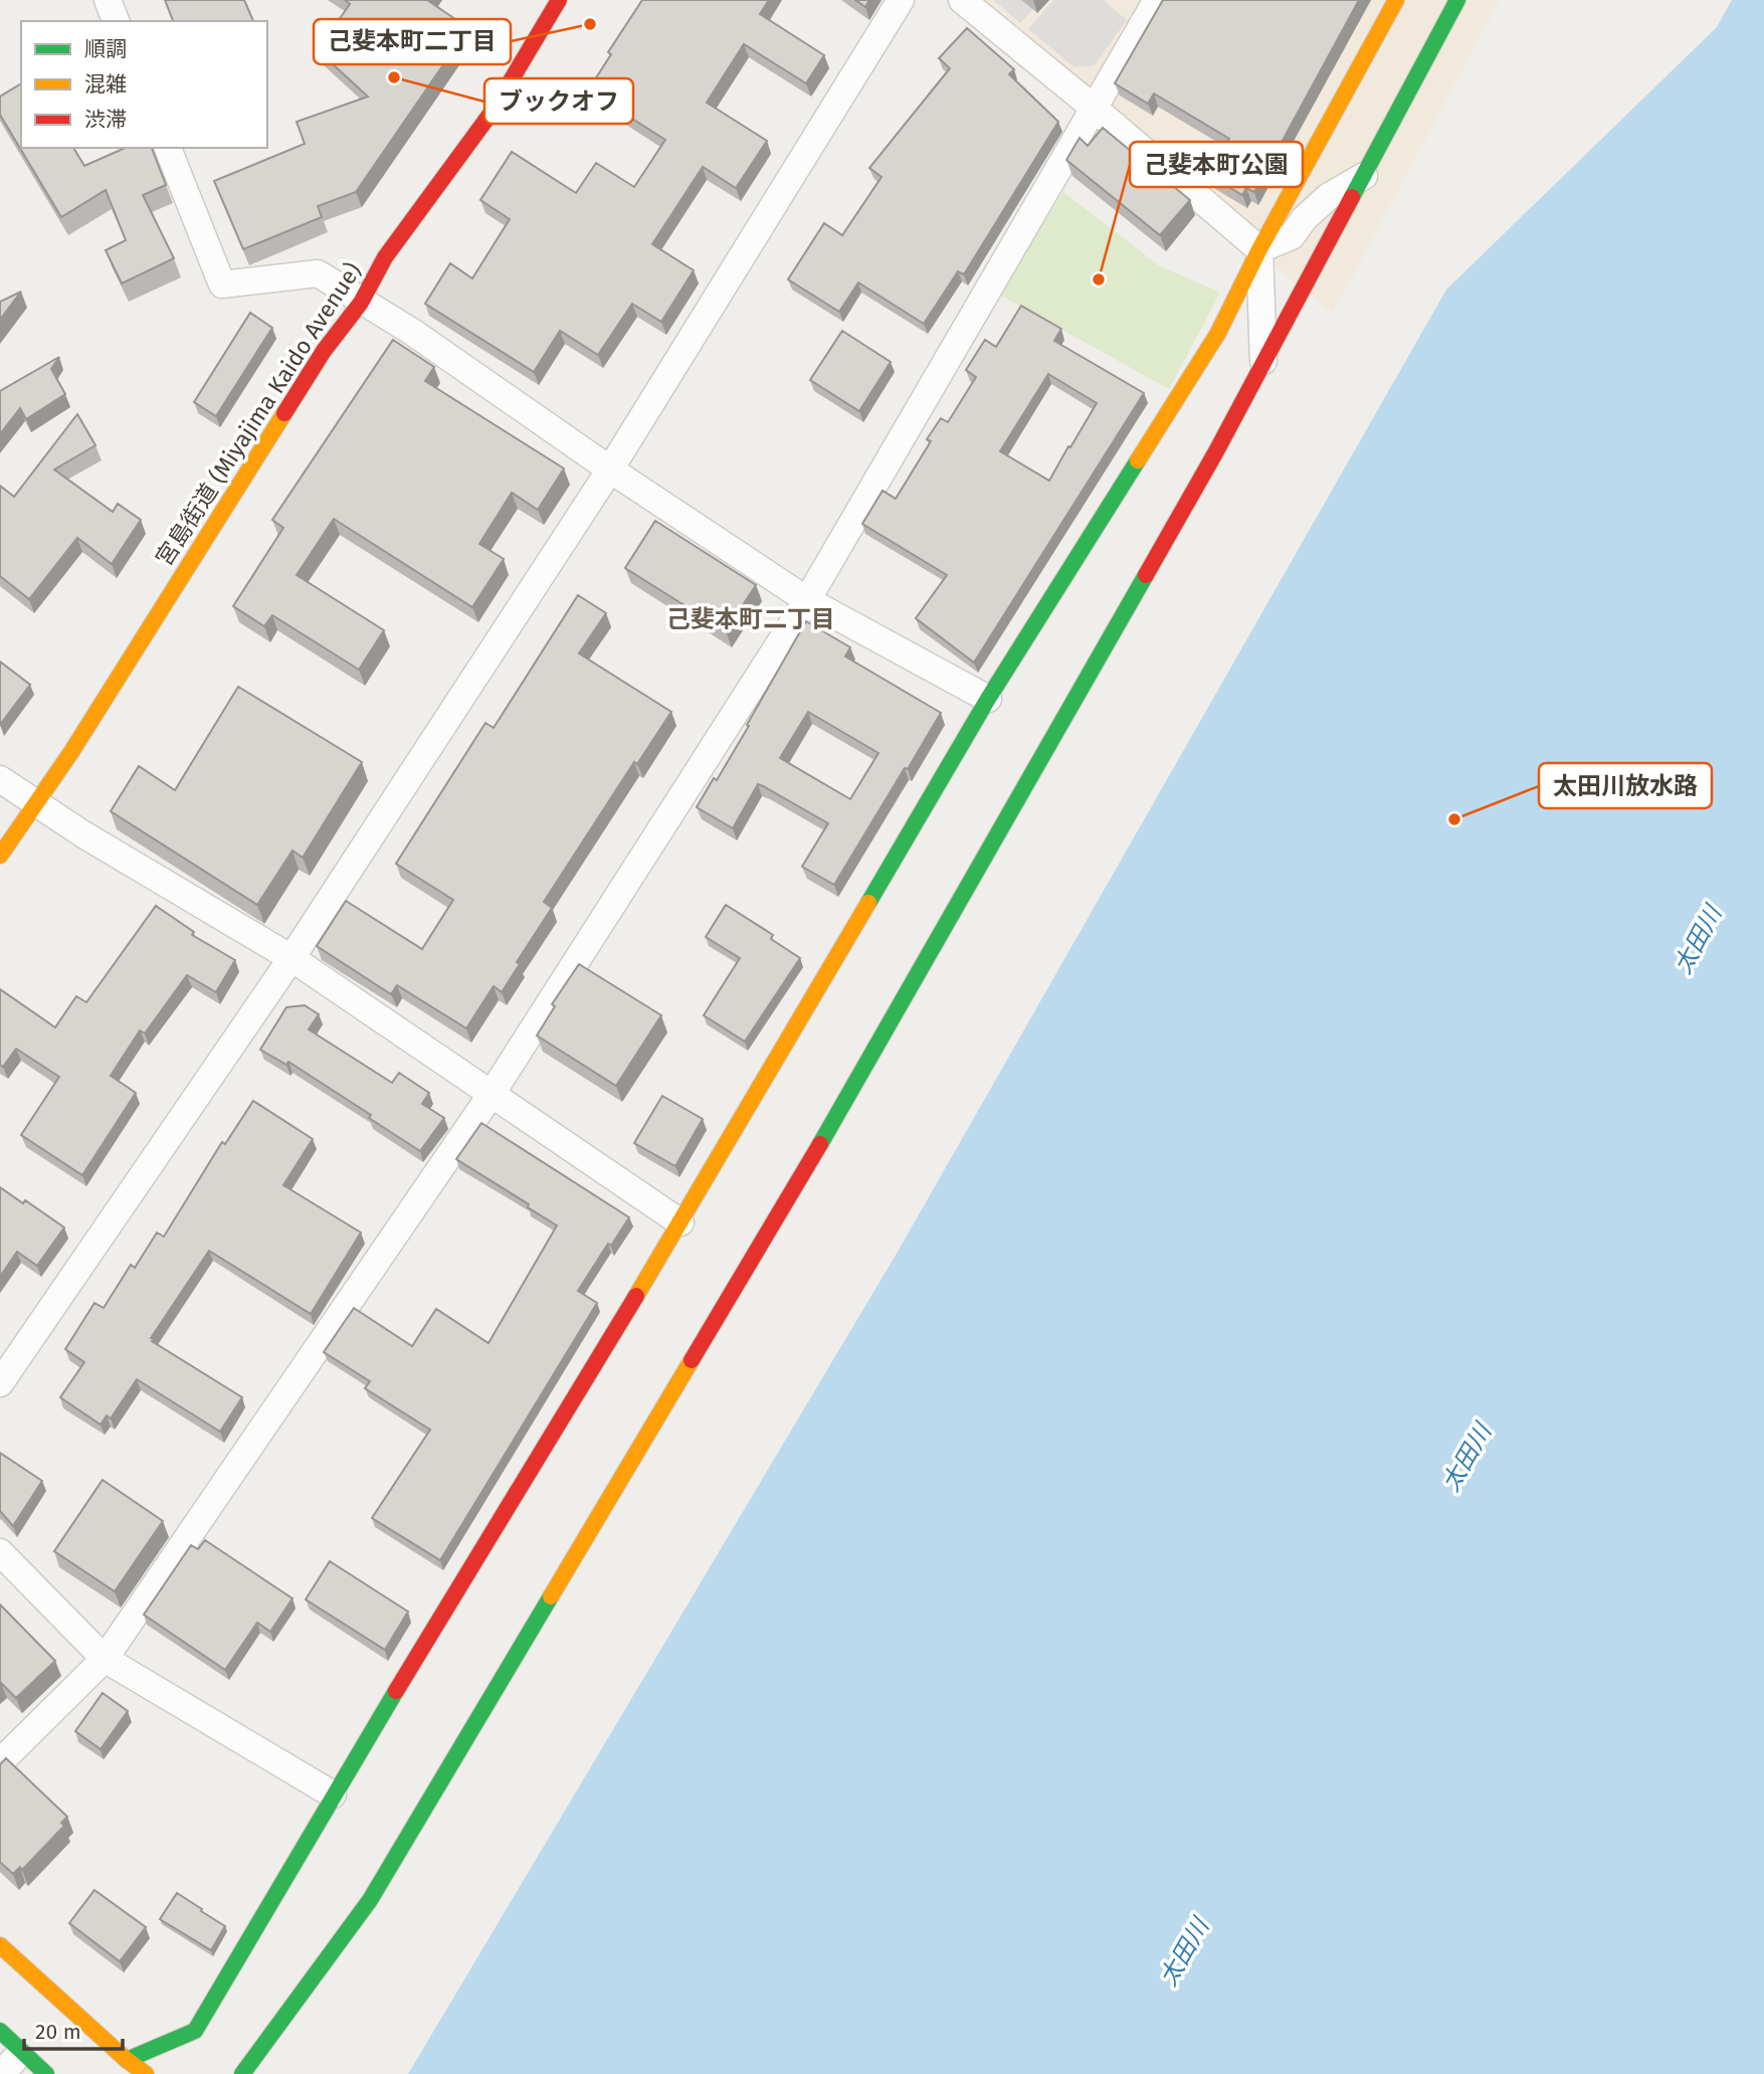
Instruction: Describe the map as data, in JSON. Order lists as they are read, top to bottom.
{
  "streets": {
    "main road": ["宮島街道 (Miyajima Kaido Avenue)"]
  },
  "districts": ["己斐本町二丁目"],
  "water": ["太田川"],
  "places": [
    "己斐本町二丁目",
    "ブックオフ",
    "己斐本町公園",
    "太田川放水路"
  ],
  "legend": ["順調", "混雑", "渋滞"],
  "scale_bar": "20 m"
}
